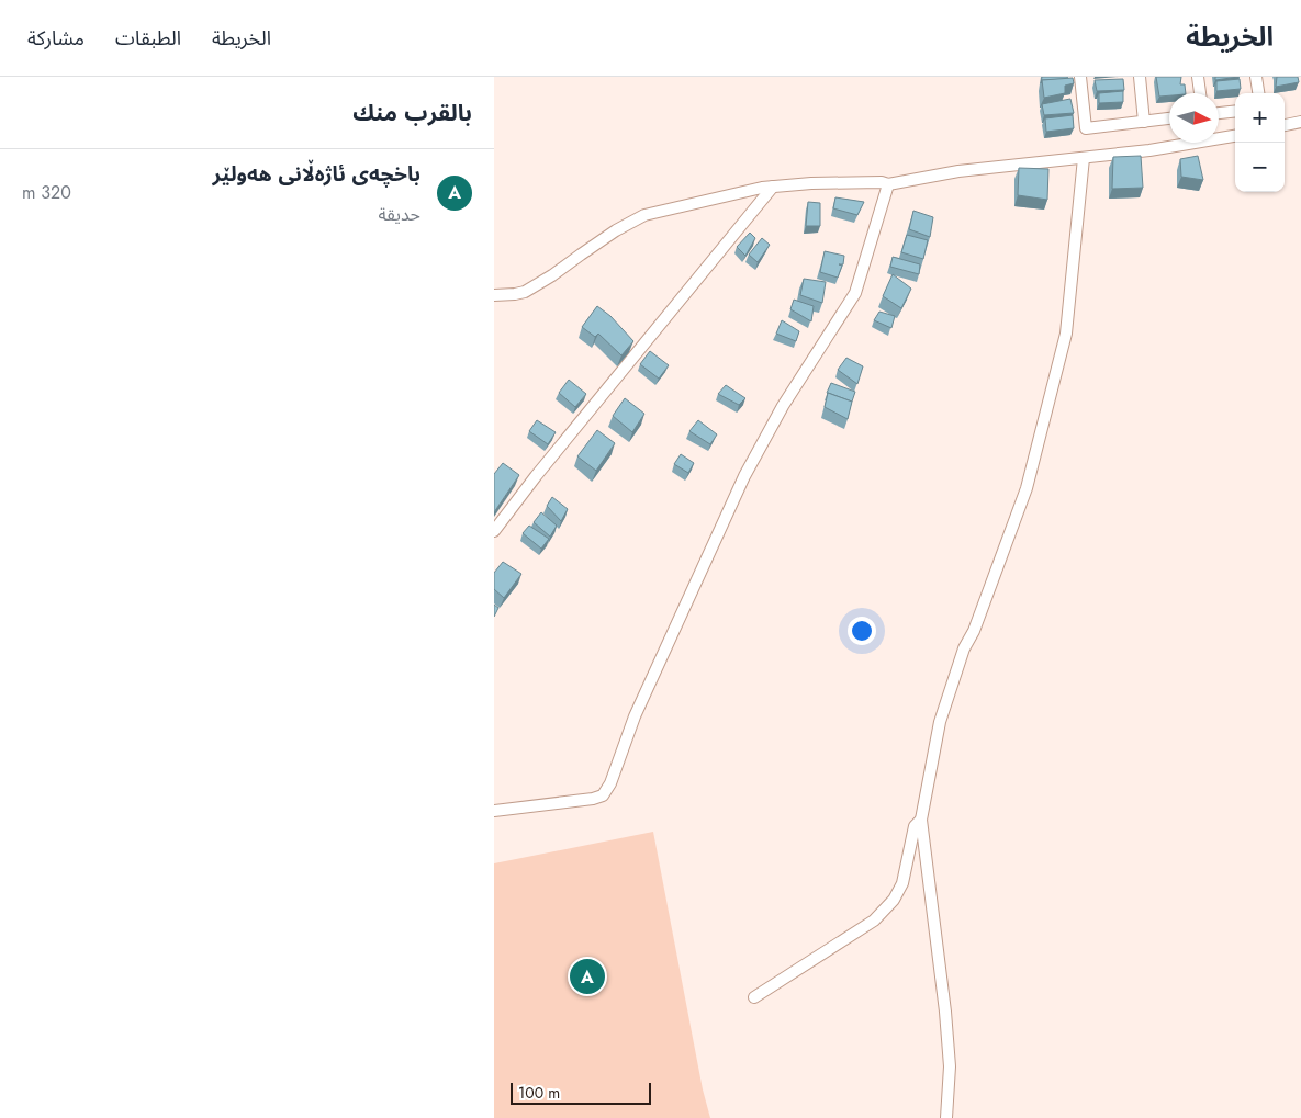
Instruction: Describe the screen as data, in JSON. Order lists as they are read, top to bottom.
{
  "scale_bar": "100 m",
  "north": "right",
  "page": {
    "header": "الخريطة",
    "nav": ["الخريطة", "الطبقات", "مشاركة"],
    "heading": "بالقرب منك",
    "map_buttons": ["+", "−"],
    "list": [
      {
        "mark": "A",
        "name": "باخچەی ئاژەڵانی هەولێر",
        "note": "حديقة",
        "value": "320 m"
      }
    ],
    "pins": "A",
    "scale": "100 m"
  }
}
